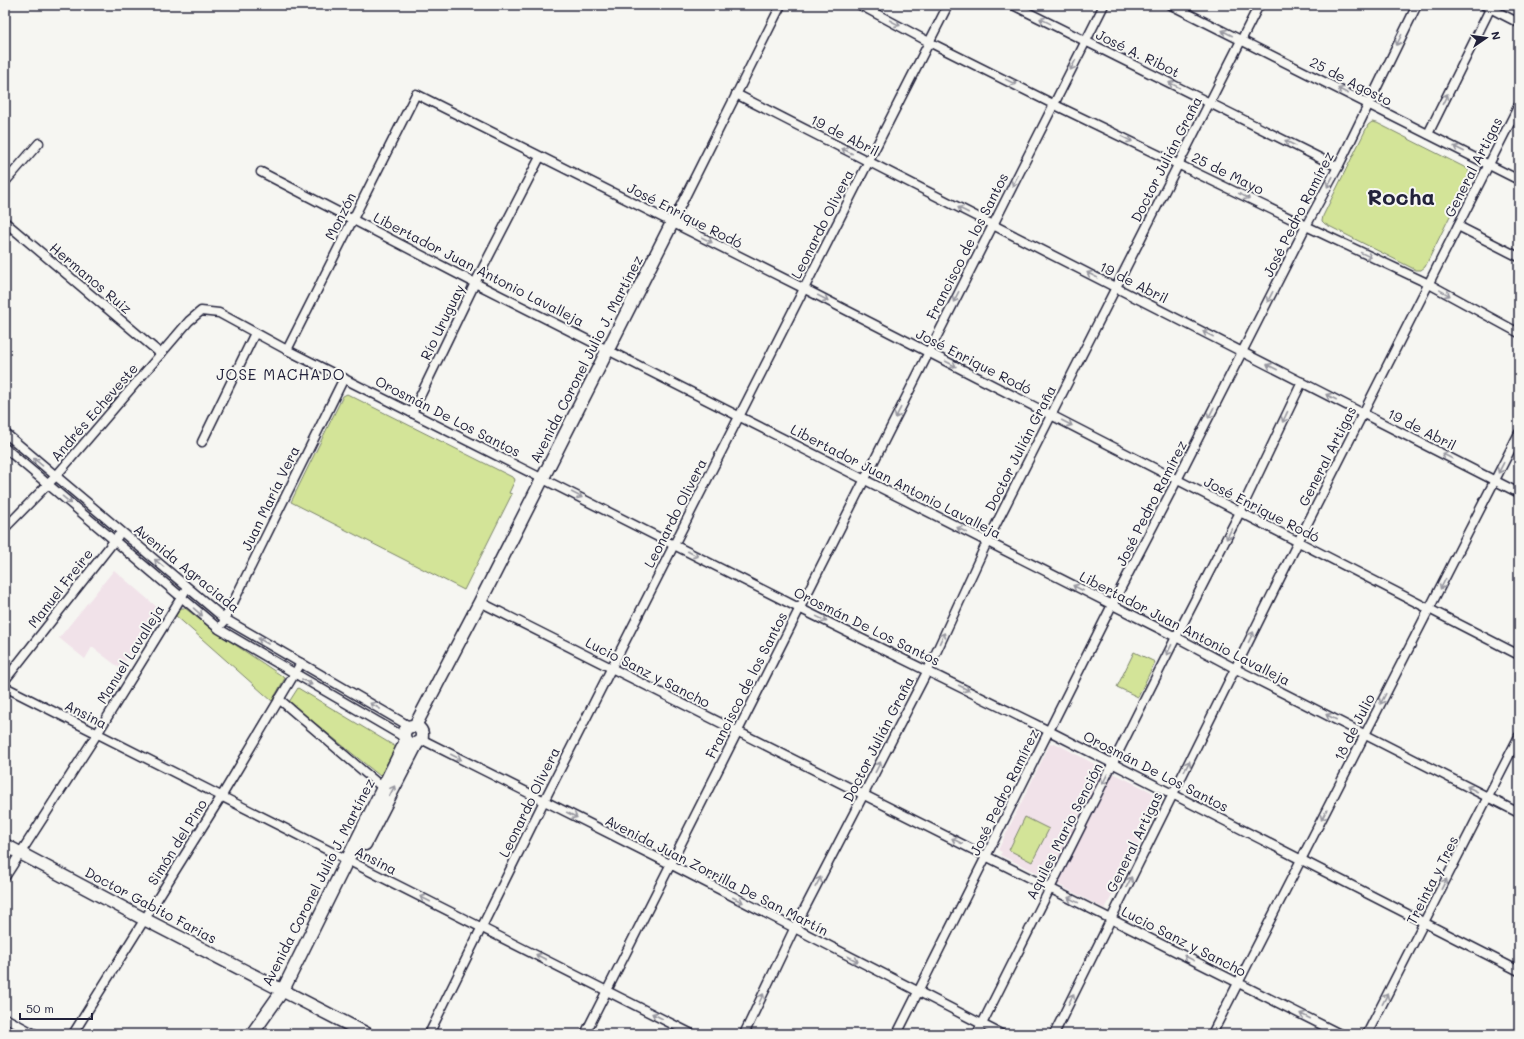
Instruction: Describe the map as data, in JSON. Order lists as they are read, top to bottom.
{
  "streets": {
    "street": [
      "José A. Ribot",
      "25 de Agosto",
      "19 de Abril",
      "Doctor Julián Graña",
      "General Artigas",
      "25 de Mayo",
      "José Pedro Ramírez",
      "José Enrique Rodó",
      "Monzón",
      "Leonardo Olivera",
      "Francisco de los Santos",
      "Libertador Juan Antonio Lavalleja",
      "Hermanos Ruiz",
      "Río Uruguay",
      "Avenida Coronel Julio J. Martínez",
      "Andrés Echeveste",
      "Orosmán De Los Santos",
      "Juan María Vera",
      "Avenida Agraciada",
      "Manuel Freire",
      "Manuel Lavalleja",
      "Lucio Sanz y Sancho",
      "Ansina",
      "18 de Julio",
      "Aquiles Mario Sención",
      "Simón del Pino",
      "Avenida Juan Zorrilla De San Martín",
      "Treinta y Tres",
      "Doctor Gabito Farias"
    ]
  },
  "crossings": [
    ["José A. Ribot", "Doctor Julián Graña"],
    ["José A. Ribot", "José Pedro Ramírez"],
    ["José A. Ribot", "Francisco de los Santos"],
    ["25 de Agosto", "Doctor Julián Graña"],
    ["25 de Agosto", "General Artigas"],
    ["25 de Agosto", "José Pedro Ramírez"],
    ["19 de Abril", "Doctor Julián Graña"],
    ["19 de Abril", "General Artigas"],
    ["19 de Abril", "José Pedro Ramírez"],
    ["19 de Abril", "Leonardo Olivera"],
    ["19 de Abril", "Francisco de los Santos"],
    ["19 de Abril", "Avenida Coronel Julio J. Martínez"],
    ["19 de Abril", "18 de Julio"],
    ["19 de Abril", "Aquiles Mario Sención"],
    ["Doctor Julián Graña", "25 de Mayo"],
    ["Doctor Julián Graña", "José Enrique Rodó"],
    ["Doctor Julián Graña", "Libertador Juan Antonio Lavalleja"],
    ["Doctor Julián Graña", "Orosmán De Los Santos"],
    ["Doctor Julián Graña", "Lucio Sanz y Sancho"],
    ["Doctor Julián Graña", "Avenida Juan Zorrilla De San Martín"],
    ["General Artigas", "25 de Mayo"],
    ["General Artigas", "José Enrique Rodó"],
    ["General Artigas", "Libertador Juan Antonio Lavalleja"],
    ["General Artigas", "Orosmán De Los Santos"],
    ["General Artigas", "Lucio Sanz y Sancho"],
    ["25 de Mayo", "José Pedro Ramírez"],
    ["25 de Mayo", "Leonardo Olivera"],
    ["25 de Mayo", "Francisco de los Santos"],
    ["José Pedro Ramírez", "José Enrique Rodó"],
    ["José Pedro Ramírez", "Libertador Juan Antonio Lavalleja"],
    ["José Pedro Ramírez", "Orosmán De Los Santos"],
    ["José Pedro Ramírez", "Lucio Sanz y Sancho"],
    ["José Pedro Ramírez", "Avenida Juan Zorrilla De San Martín"],
    ["José Enrique Rodó", "Monzón"],
    ["José Enrique Rodó", "Leonardo Olivera"],
    ["José Enrique Rodó", "Francisco de los Santos"],
    ["José Enrique Rodó", "Río Uruguay"],
    ["José Enrique Rodó", "Avenida Coronel Julio J. Martínez"],
    ["José Enrique Rodó", "18 de Julio"],
    ["José Enrique Rodó", "Aquiles Mario Sención"],
    ["Monzón", "Libertador Juan Antonio Lavalleja"],
    ["Monzón", "Orosmán De Los Santos"],
    ["Leonardo Olivera", "Libertador Juan Antonio Lavalleja"],
    ["Leonardo Olivera", "Orosmán De Los Santos"],
    ["Leonardo Olivera", "Lucio Sanz y Sancho"],
    ["Leonardo Olivera", "Ansina"],
    ["Leonardo Olivera", "Avenida Juan Zorrilla De San Martín"],
    ["Francisco de los Santos", "Libertador Juan Antonio Lavalleja"],
    ["Francisco de los Santos", "Orosmán De Los Santos"],
    ["Francisco de los Santos", "Lucio Sanz y Sancho"],
    ["Francisco de los Santos", "Ansina"],
    ["Francisco de los Santos", "Avenida Juan Zorrilla De San Martín"],
    ["Libertador Juan Antonio Lavalleja", "Río Uruguay"],
    ["Libertador Juan Antonio Lavalleja", "Avenida Coronel Julio J. Martínez"],
    ["Libertador Juan Antonio Lavalleja", "18 de Julio"],
    ["Libertador Juan Antonio Lavalleja", "Aquiles Mario Sención"],
    ["Libertador Juan Antonio Lavalleja", "Treinta y Tres"],
    ["Hermanos Ruiz", "Andrés Echeveste"],
    ["Río Uruguay", "Orosmán De Los Santos"],
    ["Avenida Coronel Julio J. Martínez", "Orosmán De Los Santos"],
    ["Avenida Coronel Julio J. Martínez", "Avenida Agraciada"],
    ["Avenida Coronel Julio J. Martínez", "Lucio Sanz y Sancho"],
    ["Avenida Coronel Julio J. Martínez", "Ansina"],
    ["Avenida Coronel Julio J. Martínez", "Avenida Juan Zorrilla De San Martín"],
    ["Avenida Coronel Julio J. Martínez", "Doctor Gabito Farias"],
    ["Andrés Echeveste", "Orosmán De Los Santos"],
    ["Andrés Echeveste", "Avenida Agraciada"],
    ["Orosmán De Los Santos", "Juan María Vera"],
    ["Orosmán De Los Santos", "18 de Julio"],
    ["Orosmán De Los Santos", "Aquiles Mario Sención"],
    ["Orosmán De Los Santos", "Treinta y Tres"],
    ["Juan María Vera", "Avenida Agraciada"],
    ["Avenida Agraciada", "Manuel Freire"],
    ["Avenida Agraciada", "Manuel Lavalleja"],
    ["Avenida Agraciada", "Simón del Pino"],
    ["Avenida Agraciada", "Avenida Juan Zorrilla De San Martín"],
    ["Manuel Lavalleja", "Ansina"],
    ["Manuel Lavalleja", "Doctor Gabito Farias"],
    ["Lucio Sanz y Sancho", "18 de Julio"],
    ["Lucio Sanz y Sancho", "Aquiles Mario Sención"],
    ["Ansina", "Simón del Pino"],
    ["Aquiles Mario Sención", "Avenida Juan Zorrilla De San Martín"],
    ["Simón del Pino", "Doctor Gabito Farias"]
  ],
  "one_way": [
    "José A. Ribot",
    "25 de Agosto",
    "19 de Abril",
    "Doctor Julián Graña",
    "General Artigas",
    "25 de Mayo",
    "José Pedro Ramírez",
    "José Enrique Rodó",
    "Francisco de los Santos",
    "Libertador Juan Antonio Lavalleja",
    "Orosmán De Los Santos",
    "Lucio Sanz y Sancho",
    "Ansina",
    "18 de Julio",
    "Aquiles Mario Sención",
    "Avenida Juan Zorrilla De San Martín",
    "Treinta y Tres"
  ],
  "districts": ["Rocha", "JOSE MACHADO"],
  "scale_bar": "50 m",
  "north": "right"
}
